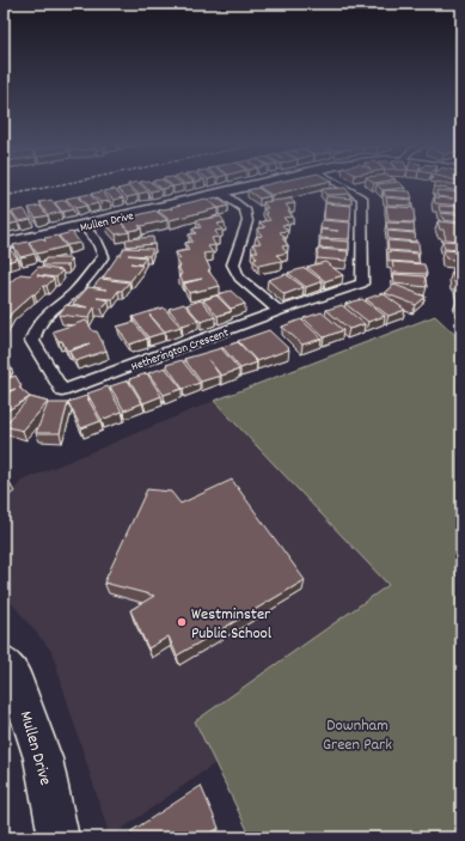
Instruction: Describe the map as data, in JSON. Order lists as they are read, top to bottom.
{
  "streets": {
    "street": ["Mullen Drive", "Hetherington Crescent"]
  },
  "crossings": [
    ["Mullen Drive", "Hetherington Crescent"]
  ],
  "parks": ["Downham Green Park"],
  "places": ["Westminster Public School"]
}
